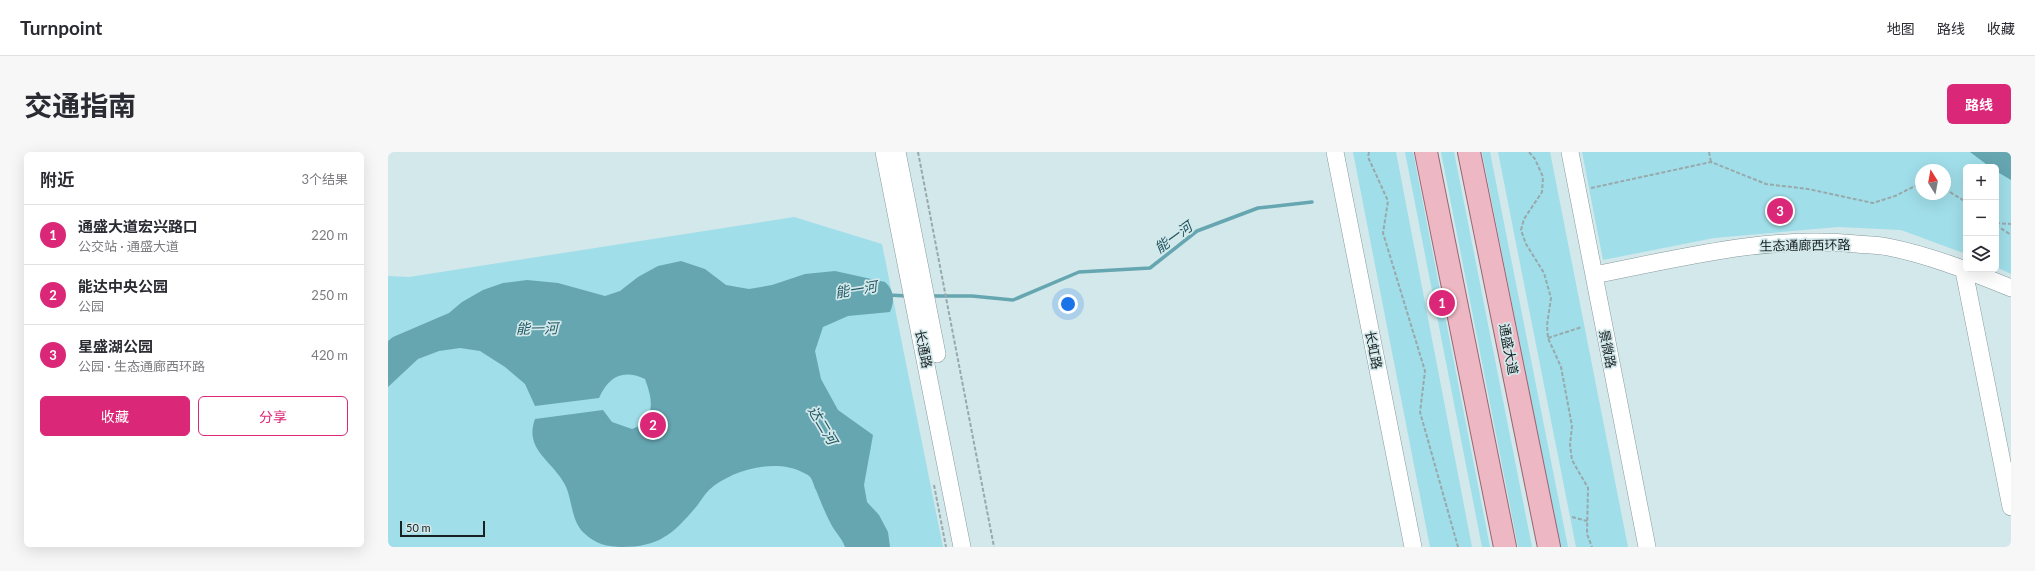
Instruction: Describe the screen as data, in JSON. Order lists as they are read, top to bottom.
{
  "streets": {
    "main road": ["通盛大道"],
    "street": [
      "生态通廊西环路",
      "长通路",
      "景微路",
      "长虹路"
    ]
  },
  "crossings": [
    ["生态通廊西环路", "景微路"]
  ],
  "water": ["能一河", "达二河"],
  "scale_bar": "50 m",
  "north": "top",
  "page": {
    "header": "Turnpoint",
    "nav": ["地图", "路线", "收藏"],
    "title": "交通指南",
    "buttons": [
      "路线",
      ["收藏", "分享"]
    ],
    "heading": ["附近", "3个结果"],
    "map_buttons": ["+", "−"],
    "pins": ["3", "1", "2"],
    "list": [
      {
        "mark": "1",
        "name": "通盛大道宏兴路口",
        "note": "公交站 · 通盛大道",
        "value": "220 m"
      },
      {
        "mark": "2",
        "name": "能达中央公园",
        "note": "公园",
        "value": "250 m"
      },
      {
        "mark": "3",
        "name": "星盛湖公园",
        "note": "公园 · 生态通廊西环路",
        "value": "420 m"
      }
    ],
    "scale": "50 m"
  }
}
